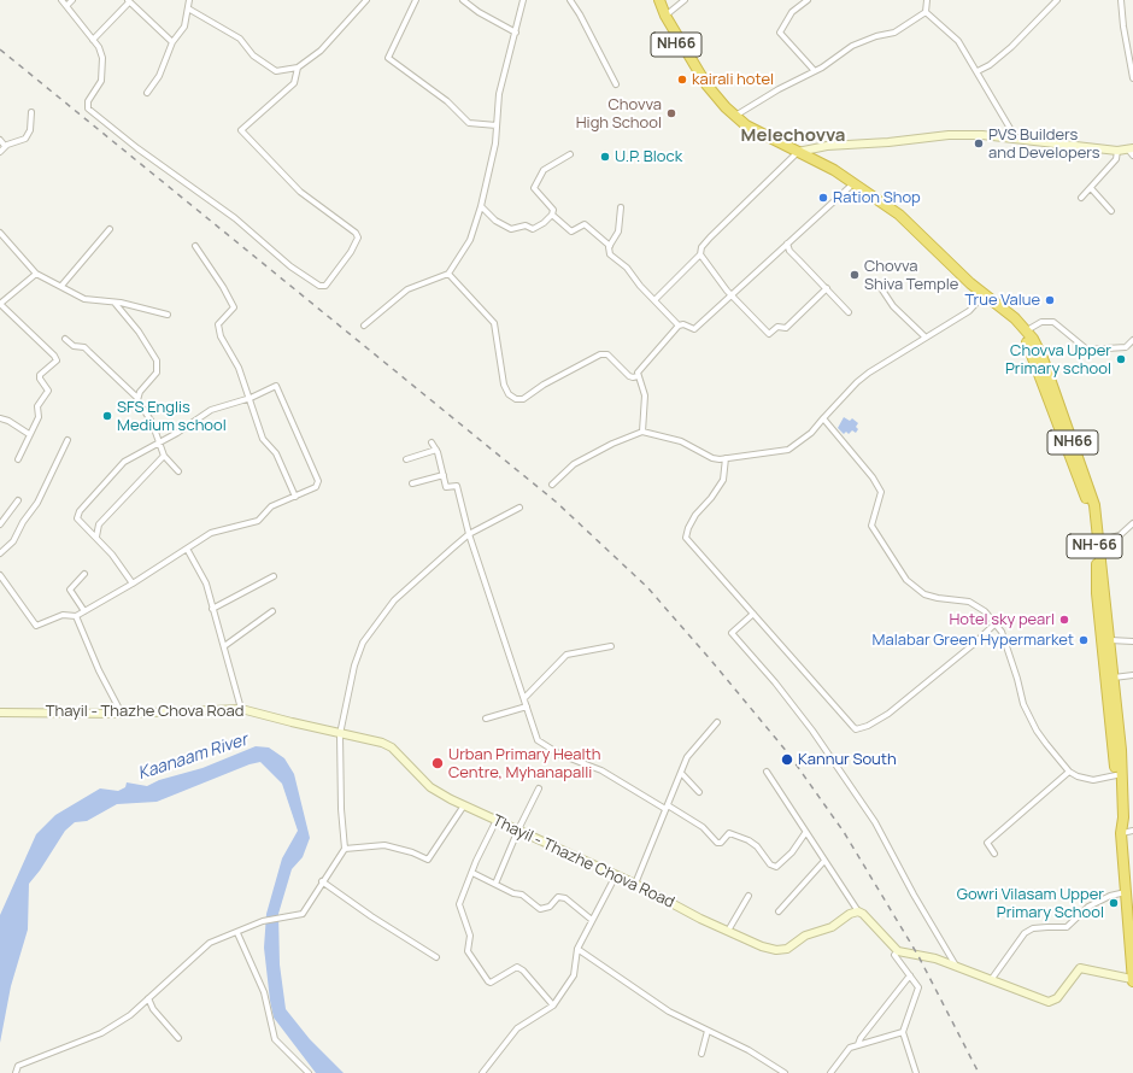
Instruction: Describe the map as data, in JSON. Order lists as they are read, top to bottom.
{
  "streets": {
    "highway": ["NH66", "NH-66"],
    "street": ["Thayil - Thazhe Chova Road"]
  },
  "crossings": [
    ["NH66", "NH-66"]
  ],
  "districts": ["Melechovva"],
  "water": ["Kaanaam River"],
  "places": [
    "kairali hotel",
    "Chovva High School",
    "PVS Builders and Developers",
    "U.P. Block",
    "Ration Shop",
    "Chovva Shiva Temple",
    "True Value",
    "Chovva Upper Primary school",
    "SFS Englis Medium school",
    "Hotel sky pearl",
    "Malabar Green Hypermarket",
    "Kannur South",
    "Urban Primary Health Centre, Myhanapalli",
    "Gowri Vilasam Upper Primary School"
  ]
}
